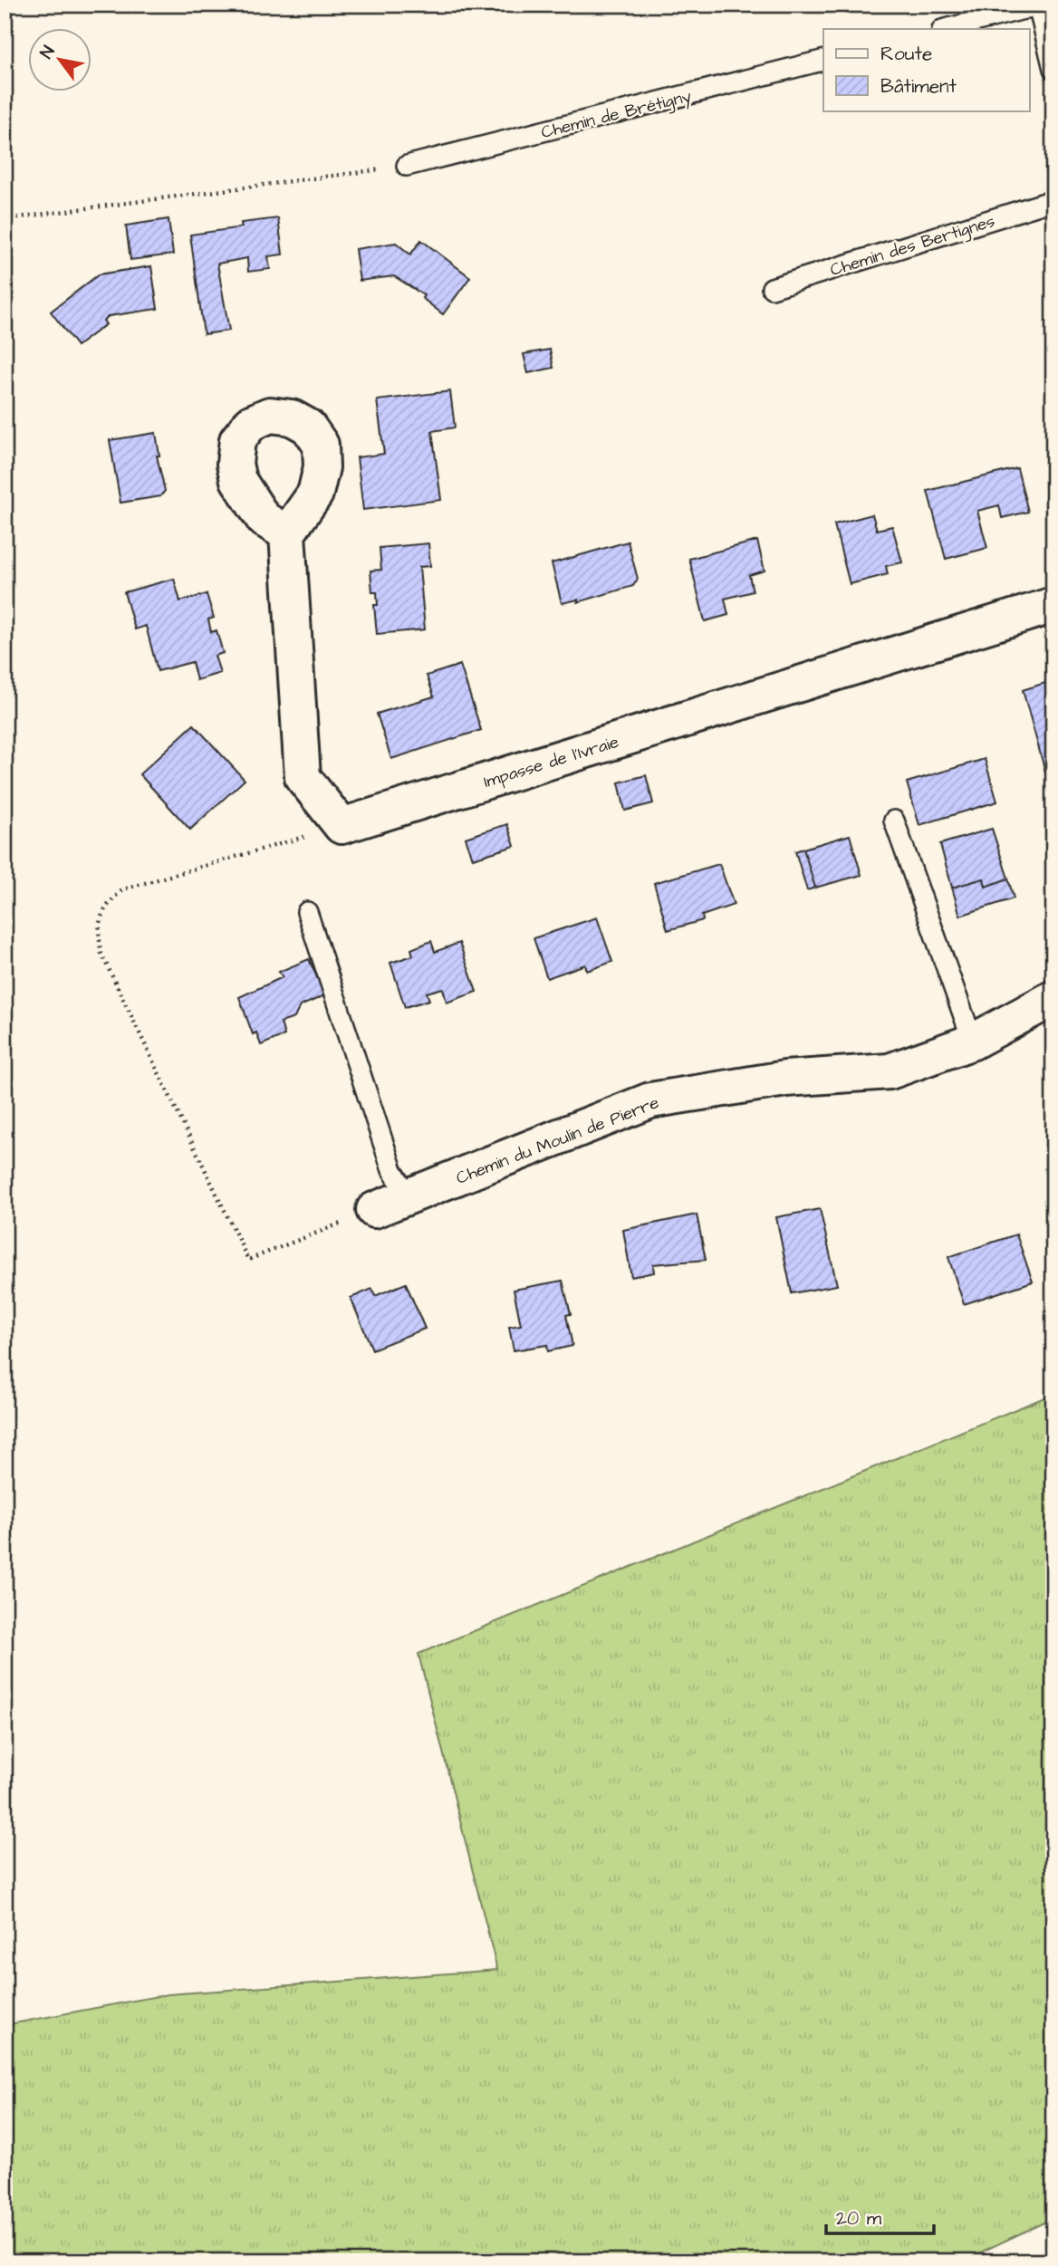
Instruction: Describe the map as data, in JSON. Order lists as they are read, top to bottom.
{
  "streets": {
    "street": ["Impasse de l'Ivraie", "Chemin du Moulin de Pierre"],
    "lane": ["Chemin de Brétigny", "Chemin des Bertignes"]
  },
  "legend": ["Route", "Bâtiment"],
  "scale_bar": "20 m",
  "north": "top left"
}
